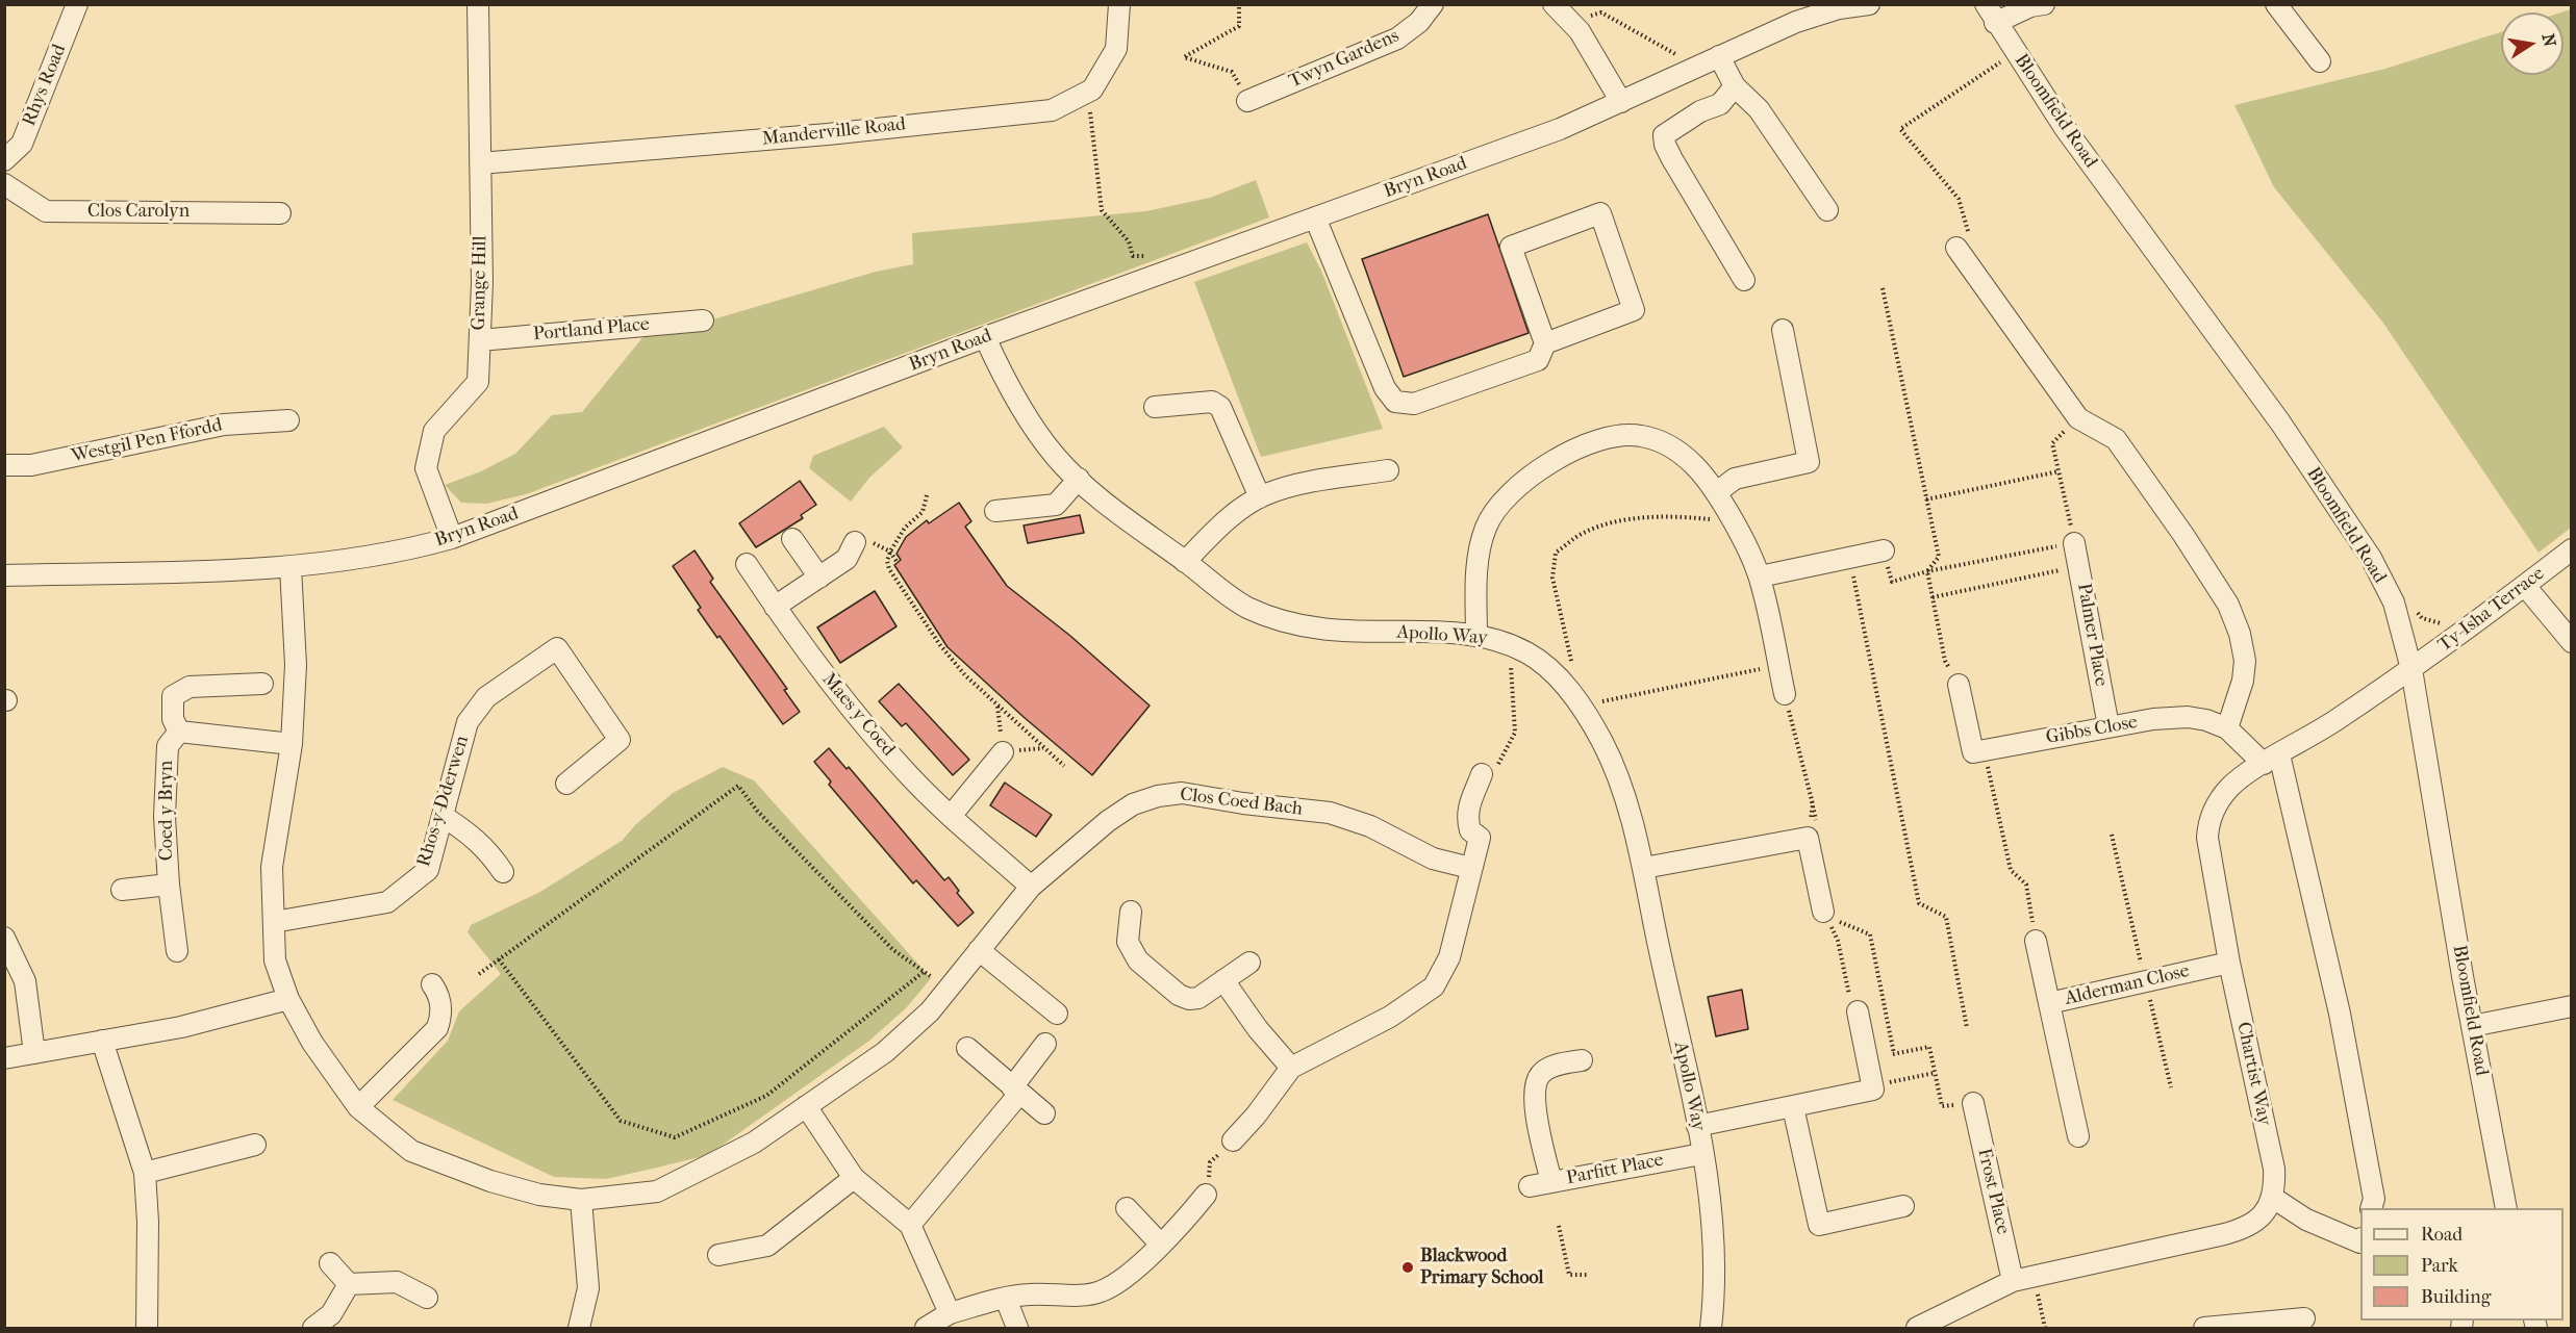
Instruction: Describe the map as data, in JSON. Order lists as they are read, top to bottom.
{
  "streets": {
    "street": [
      "Twyn Gardens",
      "Rhys Road",
      "Bloomfield Road",
      "Manderville Road",
      "Bryn Road",
      "Clos Carolyn",
      "Grange Hill",
      "Portland Place",
      "Westgil Pen Ffordd",
      "Ty-Isha Terrace",
      "Palmer Place",
      "Apollo Way",
      "Maes y Coed",
      "Gibbs Close",
      "Rhos-y-Dderwen",
      "Clos Coed Bach",
      "Coed y Bryn",
      "Alderman Close",
      "Chartist Way",
      "Parfitt Place",
      "Frost Place"
    ]
  },
  "crossings": [
    ["Bloomfield Road", "Ty-Isha Terrace"],
    ["Bloomfield Road", "Chartist Way"],
    ["Manderville Road", "Grange Hill"],
    ["Bryn Road", "Grange Hill"],
    ["Bryn Road", "Apollo Way"],
    ["Bryn Road", "Clos Coed Bach"],
    ["Grange Hill", "Portland Place"],
    ["Ty-Isha Terrace", "Chartist Way"],
    ["Palmer Place", "Gibbs Close"],
    ["Apollo Way", "Parfitt Place"],
    ["Maes y Coed", "Clos Coed Bach"],
    ["Gibbs Close", "Chartist Way"],
    ["Rhos-y-Dderwen", "Clos Coed Bach"],
    ["Alderman Close", "Chartist Way"]
  ],
  "places": ["Blackwood Primary School"],
  "legend": ["Road", "Park", "Building"],
  "north": "right"
}
